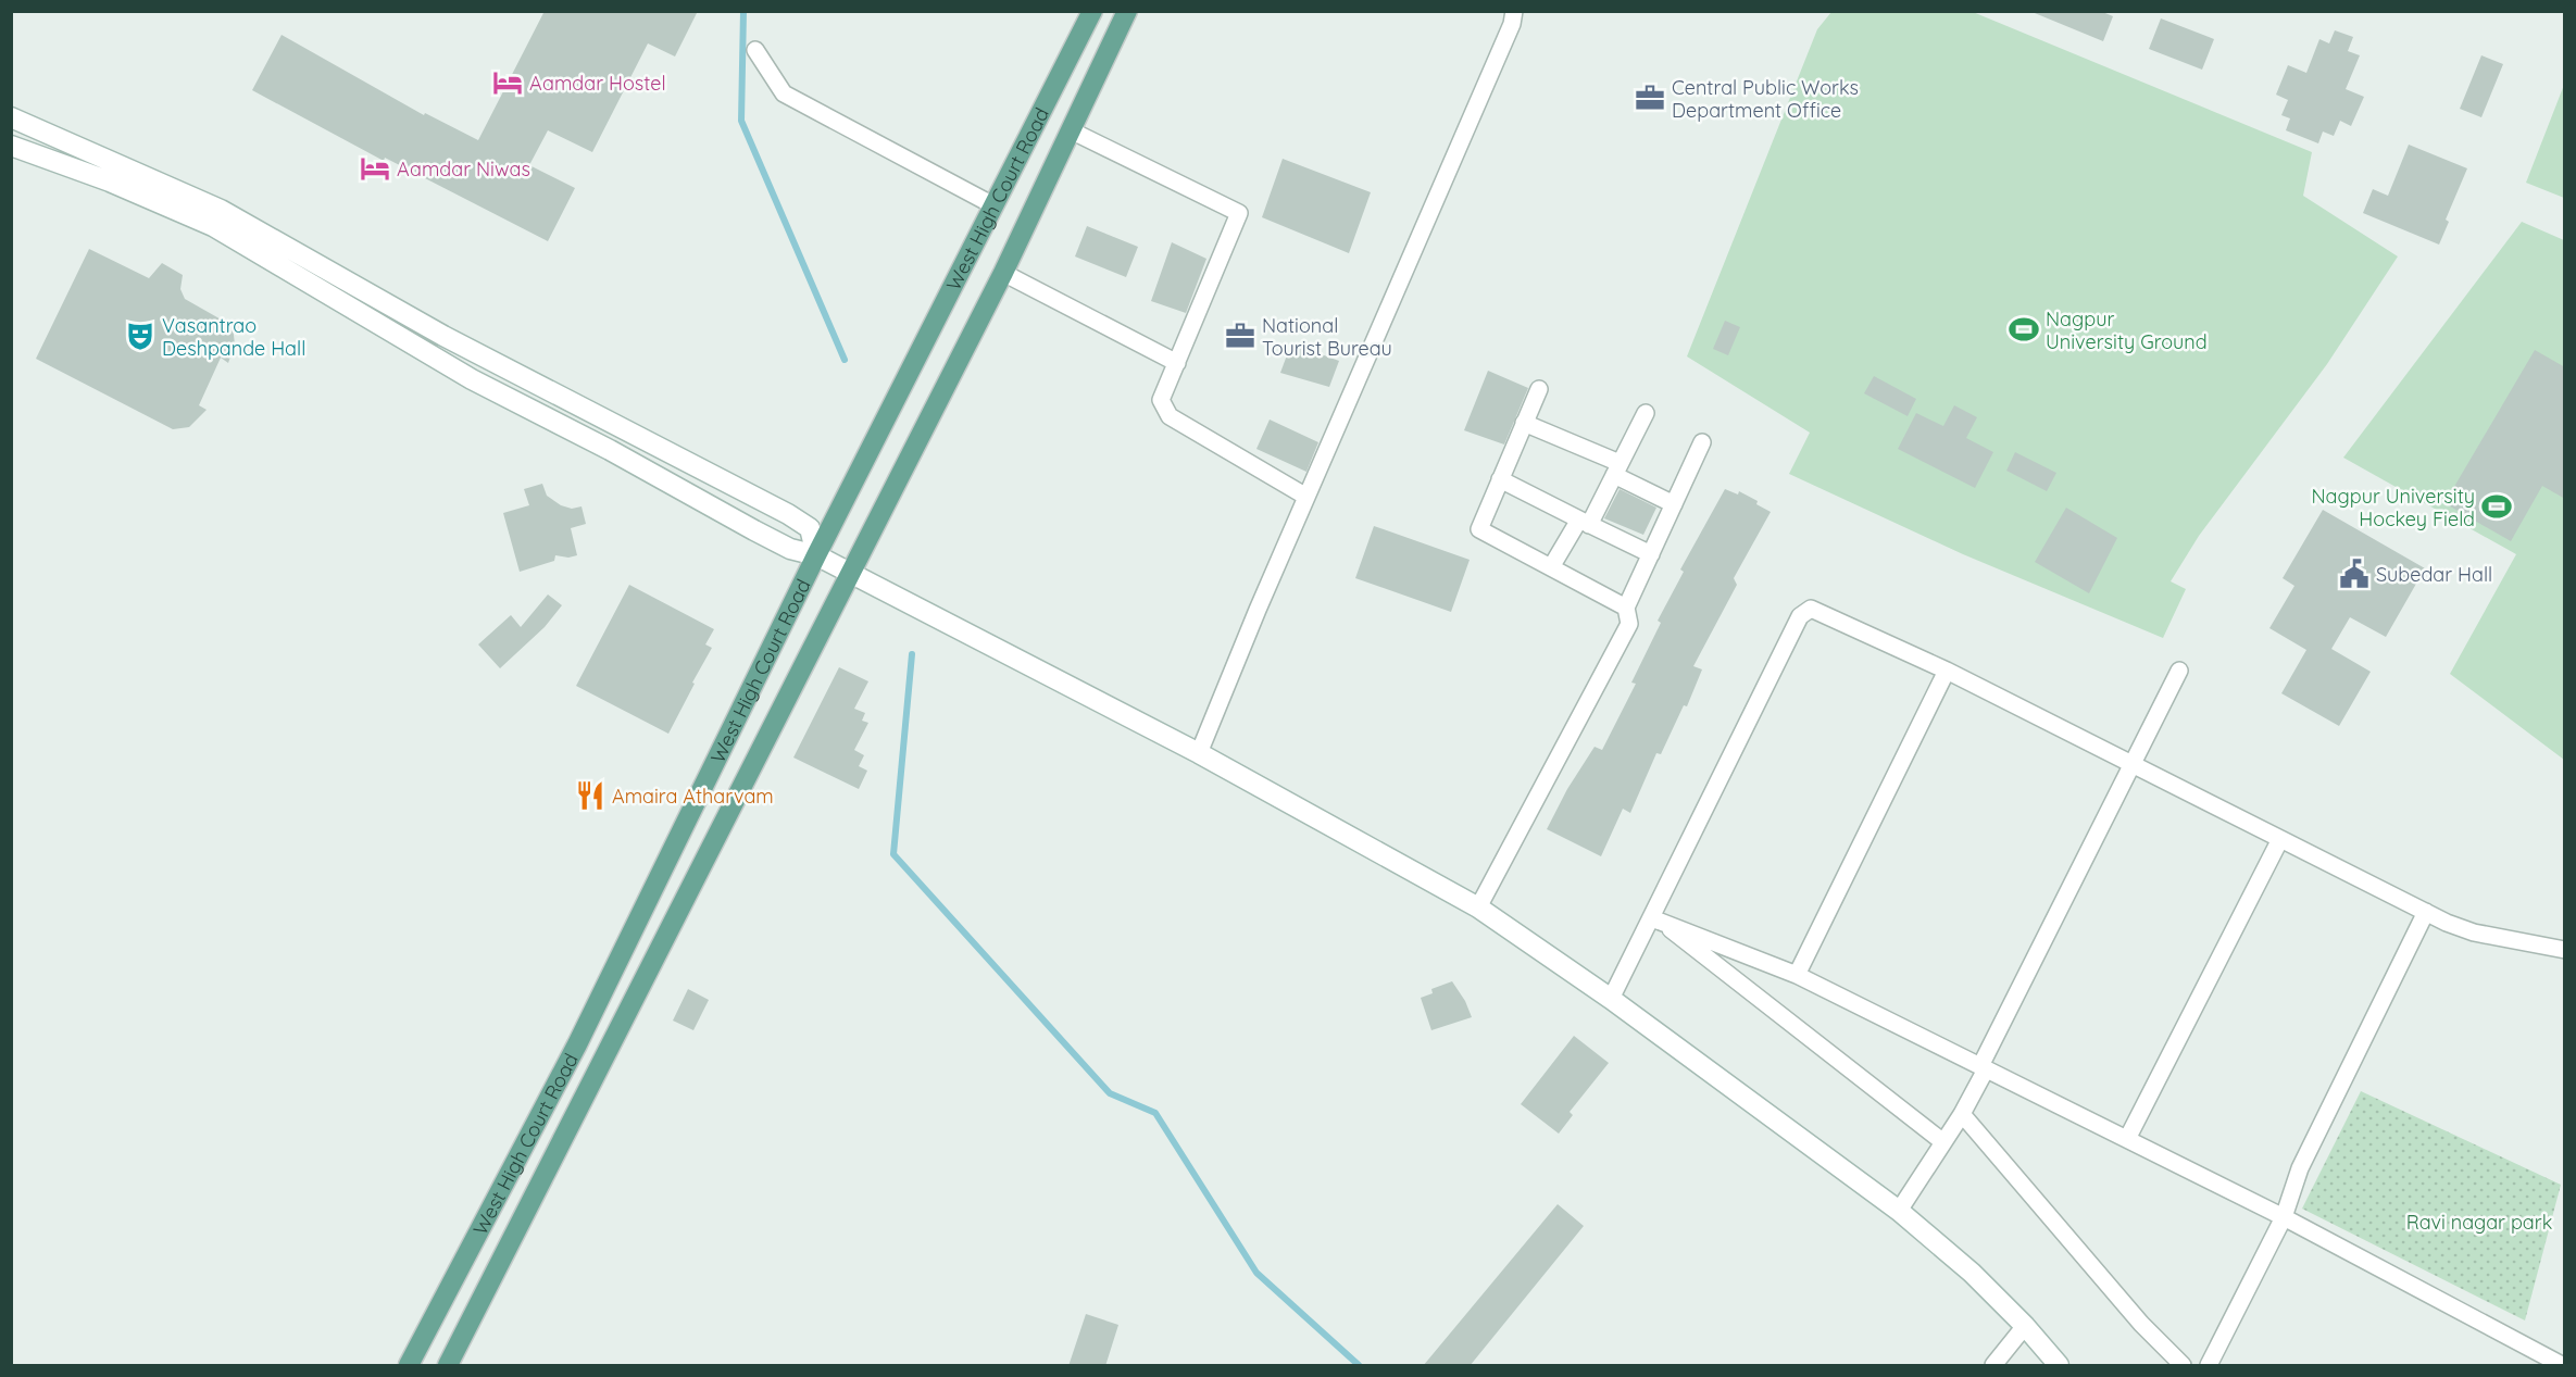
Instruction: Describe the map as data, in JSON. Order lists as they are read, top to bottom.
{
  "streets": {
    "main road": ["West High Court Road"]
  },
  "parks": ["Ravi nagar park"],
  "places": {
    "hotel": ["Aamdar Hostel", "Aamdar Niwas"],
    "office": ["Central Public Works Department Office", "National Tourist Bureau"],
    "sports": ["Nagpur University Ground", "Nagpur University Hockey Field"],
    "theatre": ["Vasantrao Deshpande Hall"],
    "public building": ["Subedar Hall"],
    "restaurant": ["Amaira Atharvam"]
  }
}
